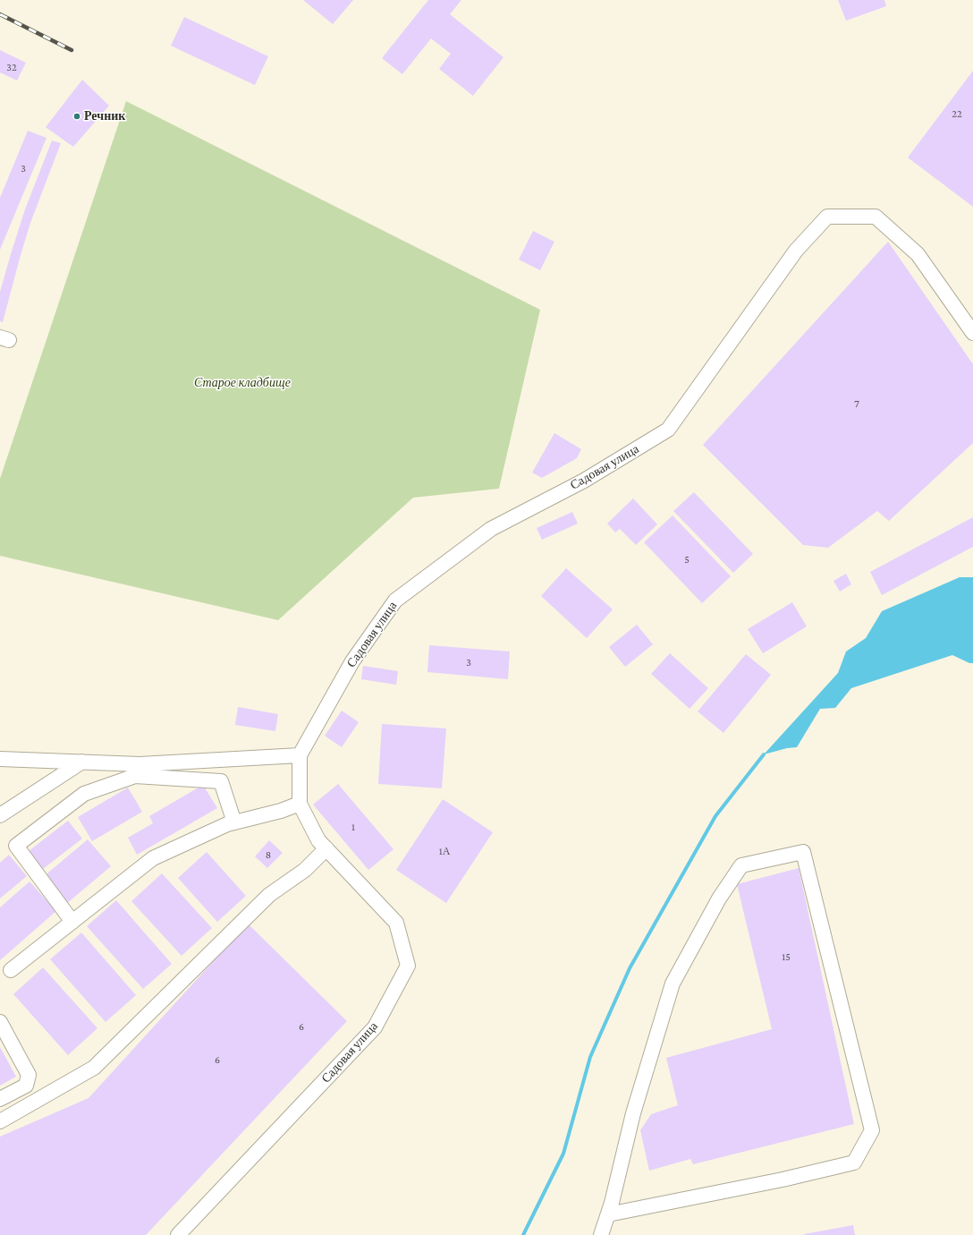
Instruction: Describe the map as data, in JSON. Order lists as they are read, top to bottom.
{
  "streets": {
    "street": ["Садовая улица"]
  },
  "parks": ["Старое кладбище"],
  "places": ["Речник"],
  "house_numbers": [
    "32",
    "22",
    "3",
    "7",
    "5",
    "3",
    "1",
    "1А",
    "8",
    "15",
    "6",
    "6"
  ]
}
